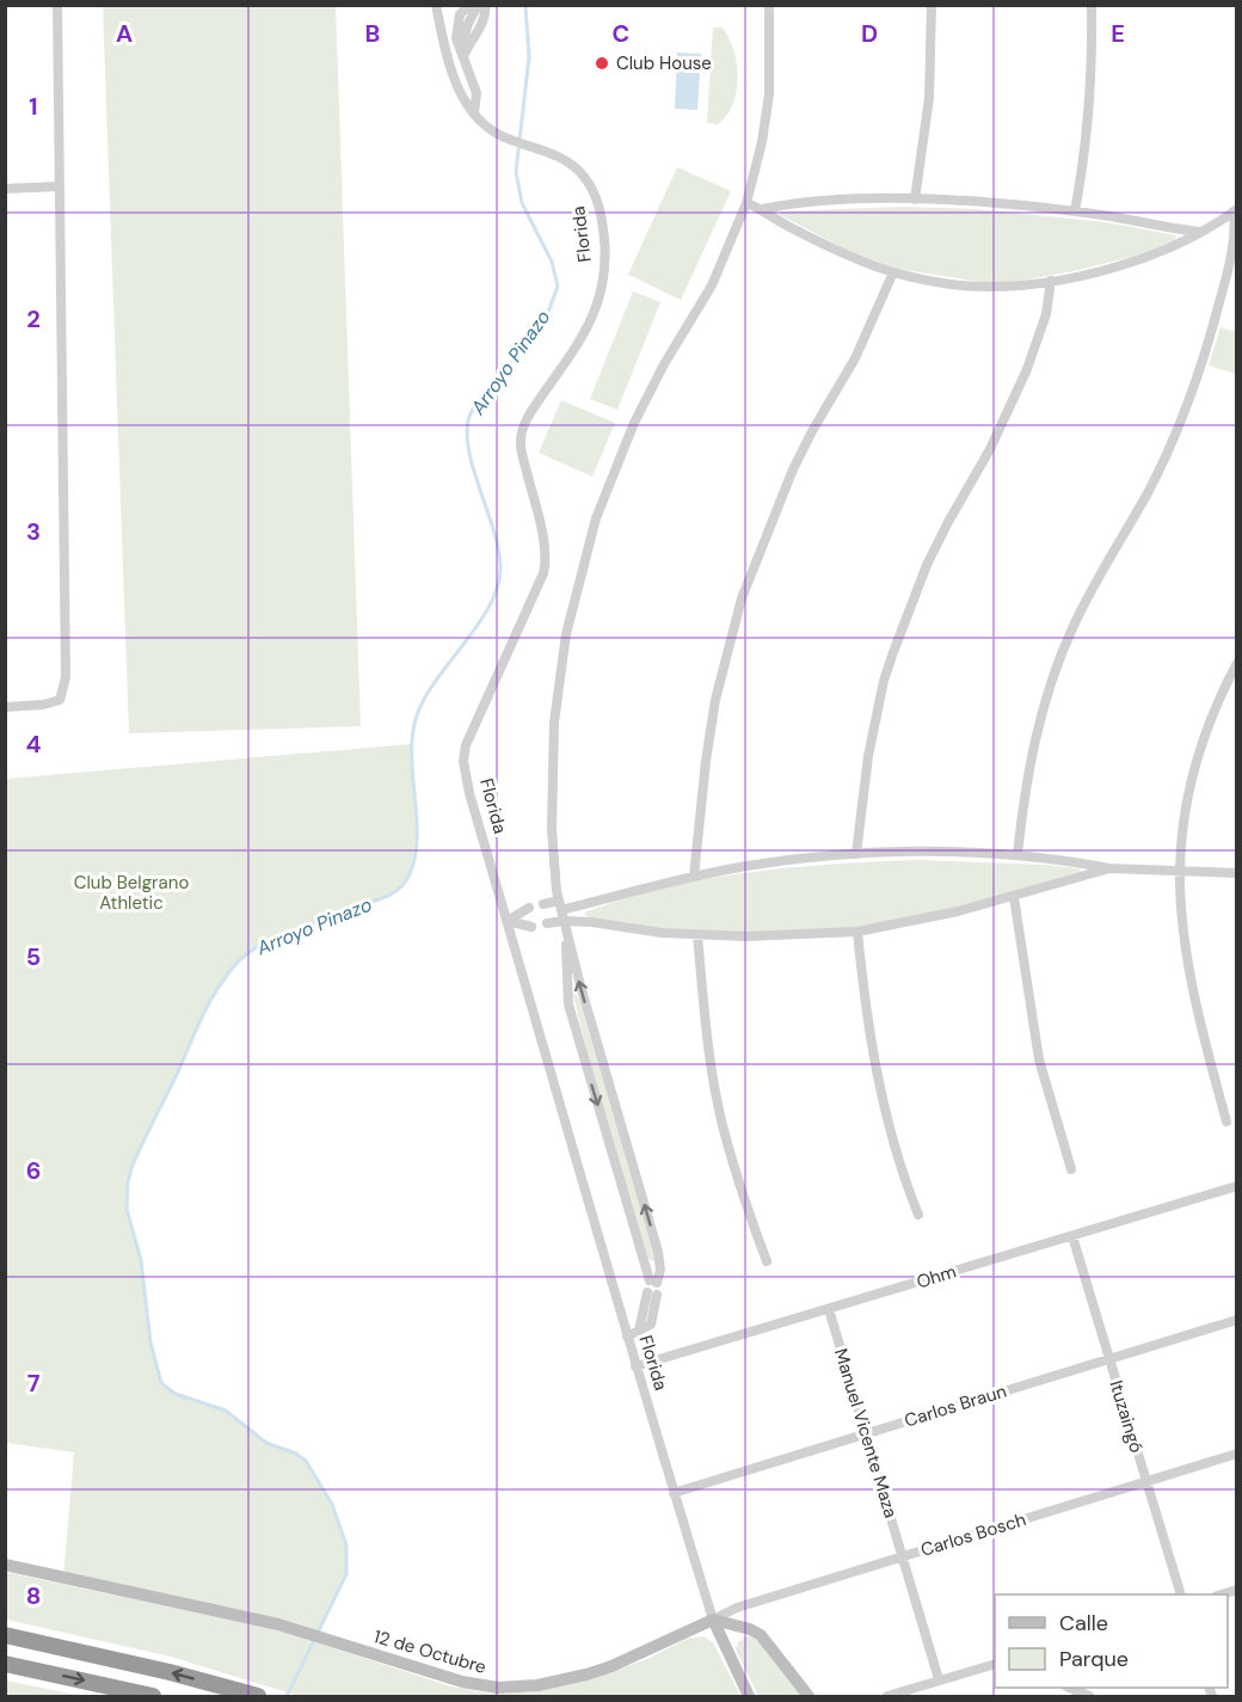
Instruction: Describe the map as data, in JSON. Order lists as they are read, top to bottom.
{
  "streets": {
    "street": [
      "Florida",
      "Ohm",
      "Carlos Braun",
      "Ituzaingó",
      "Manuel Vicente Maza",
      "Carlos Bosch",
      "12 de Octubre"
    ]
  },
  "crossings": [
    ["Florida", "Ohm"],
    ["Florida", "Carlos Braun"],
    ["Florida", "Carlos Bosch"],
    ["Florida", "12 de Octubre"],
    ["Ohm", "Ituzaingó"],
    ["Ohm", "Manuel Vicente Maza"],
    ["Carlos Braun", "Ituzaingó"],
    ["Carlos Braun", "Manuel Vicente Maza"],
    ["Ituzaingó", "Carlos Bosch"],
    ["Manuel Vicente Maza", "Carlos Bosch"],
    ["Carlos Bosch", "12 de Octubre"]
  ],
  "water": ["Arroyo Pinazo"],
  "parks": ["Club Belgrano Athletic"],
  "places": ["Club House"],
  "legend": ["Calle", "Parque"],
  "grid": {
    "columns": [
      "A",
      "B",
      "C",
      "D",
      "E"
    ],
    "rows": [
      "1",
      "2",
      "3",
      "4",
      "5",
      "6",
      "7",
      "8"
    ]
  }
}
